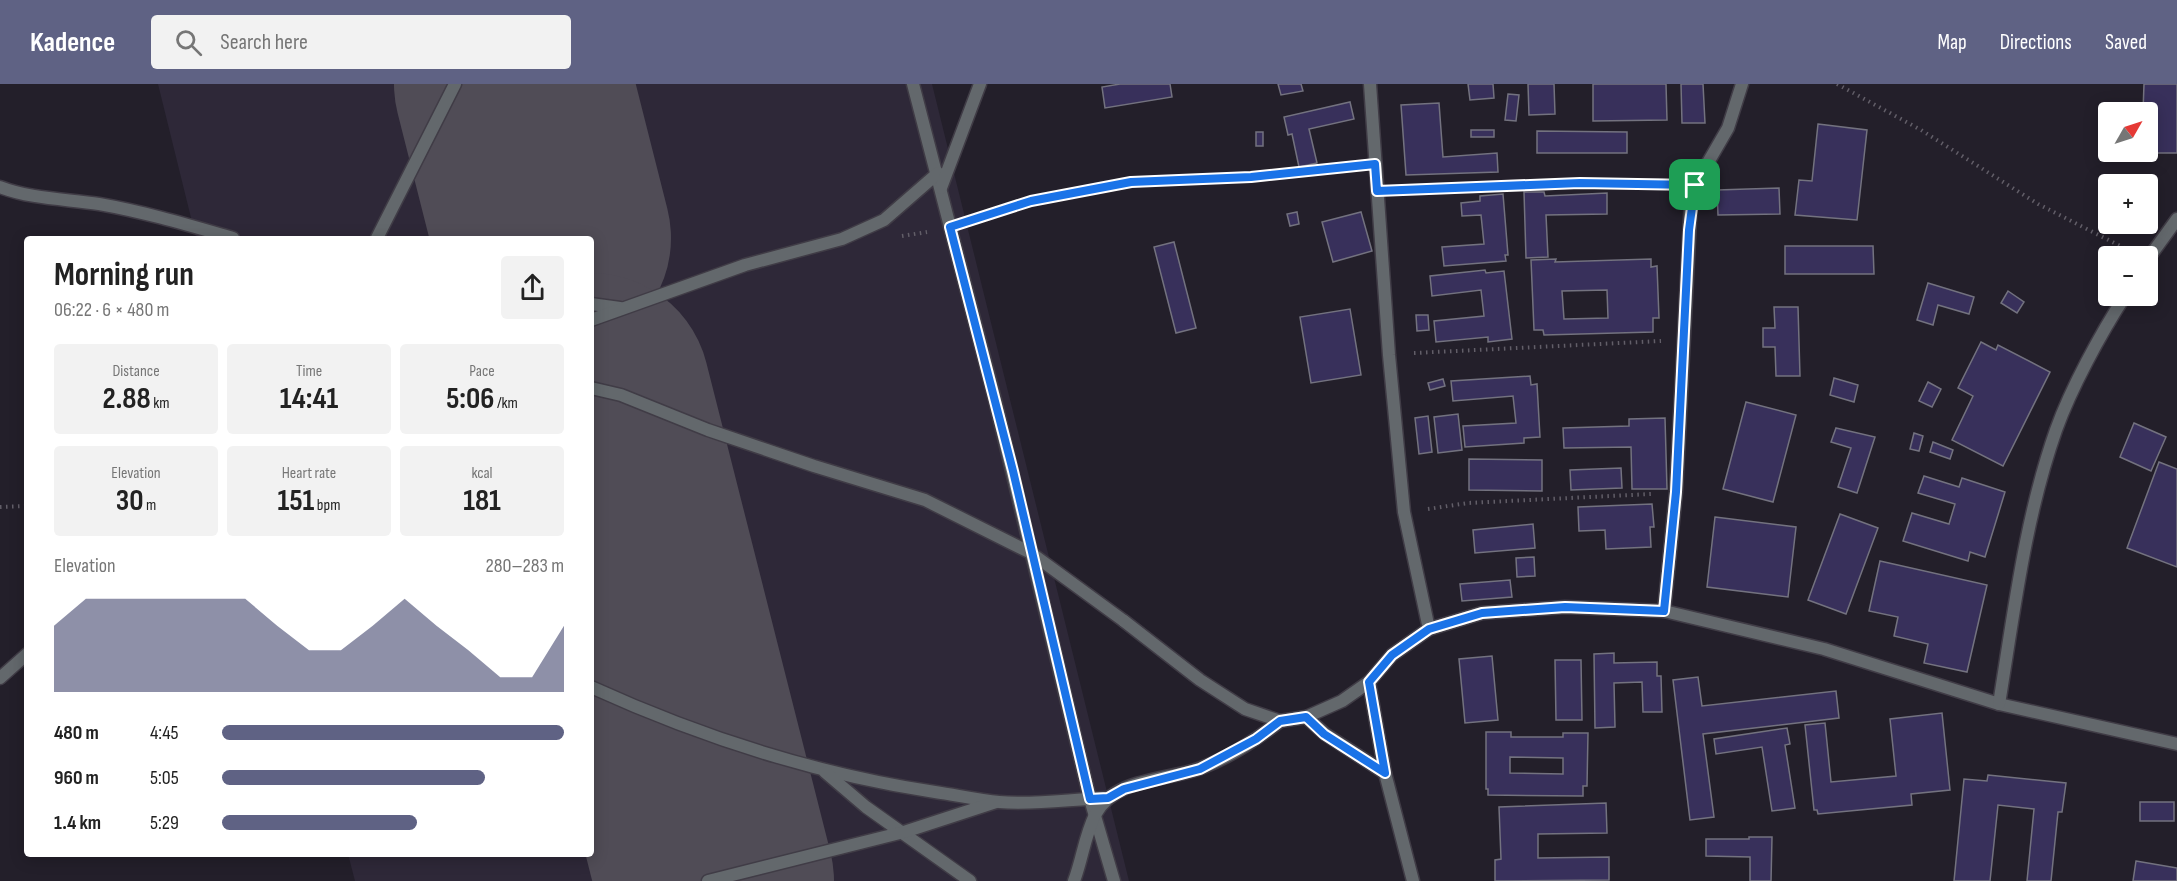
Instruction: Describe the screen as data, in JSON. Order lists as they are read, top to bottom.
{
  "north": "top right",
  "page": {
    "header": "Kadence",
    "search": "Search here",
    "nav": ["Map", "Directions", "Saved"],
    "map_buttons": ["+", "−"],
    "heading": ["Morning run", "06:22 · 6 × 480 m"],
    "stats": [
      ["Distance", "2.88 km"],
      ["Time", "14:41"],
      ["Pace", "5:06 /km"],
      ["Elevation", "30 m"],
      ["Heart rate", "151 bpm"],
      ["kcal", "181"]
    ],
    "chart": ["Elevation", "280–283 m"],
    "list": [
      {
        "name": "480 m",
        "note": "4:45"
      },
      {
        "name": "960 m",
        "note": "5:05"
      },
      {
        "name": "1.4 km",
        "note": "5:29"
      }
    ]
  }
}
